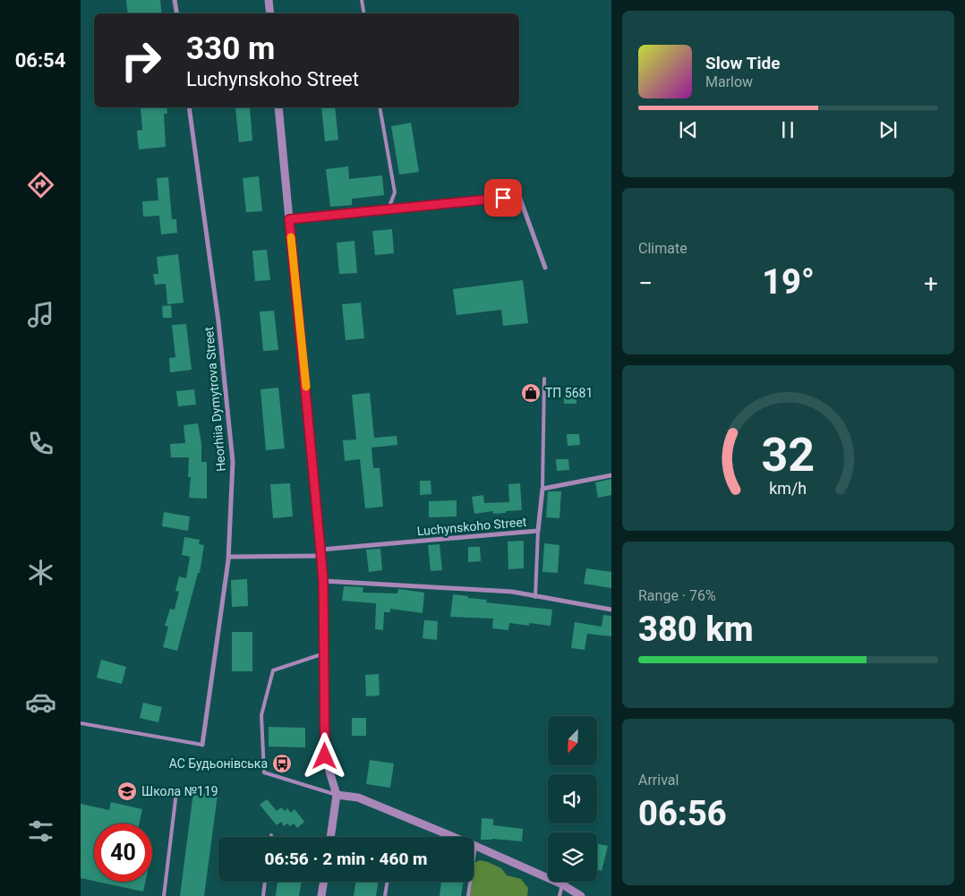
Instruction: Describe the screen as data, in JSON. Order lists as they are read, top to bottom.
{
  "streets": {
    "street": ["Heorhiia Dymytrova Street", "Luchynskoho Street"]
  },
  "crossings": [
    ["Heorhiia Dymytrova Street", "Luchynskoho Street"]
  ],
  "places": {
    "shop": ["ТП 5681"],
    "bus stop": ["АС Будьонівська"],
    "school or university": ["Школа №119"]
  },
  "north": "bottom left",
  "page": {
    "tabs": "06:54",
    "turn": ["330 m", "Luchynskoho Street"],
    "song": ["Slow Tide", "Marlow"],
    "tile": [
      "Climate",
      ["Range · 76%", "380 km"],
      ["Arrival", "06:56"]
    ],
    "heat": ["−", "19°", "+"],
    "limit": "40",
    "trip": "06:56 · 2 min · 460 m",
    "gauge": ["32", "km/h"]
  }
}
